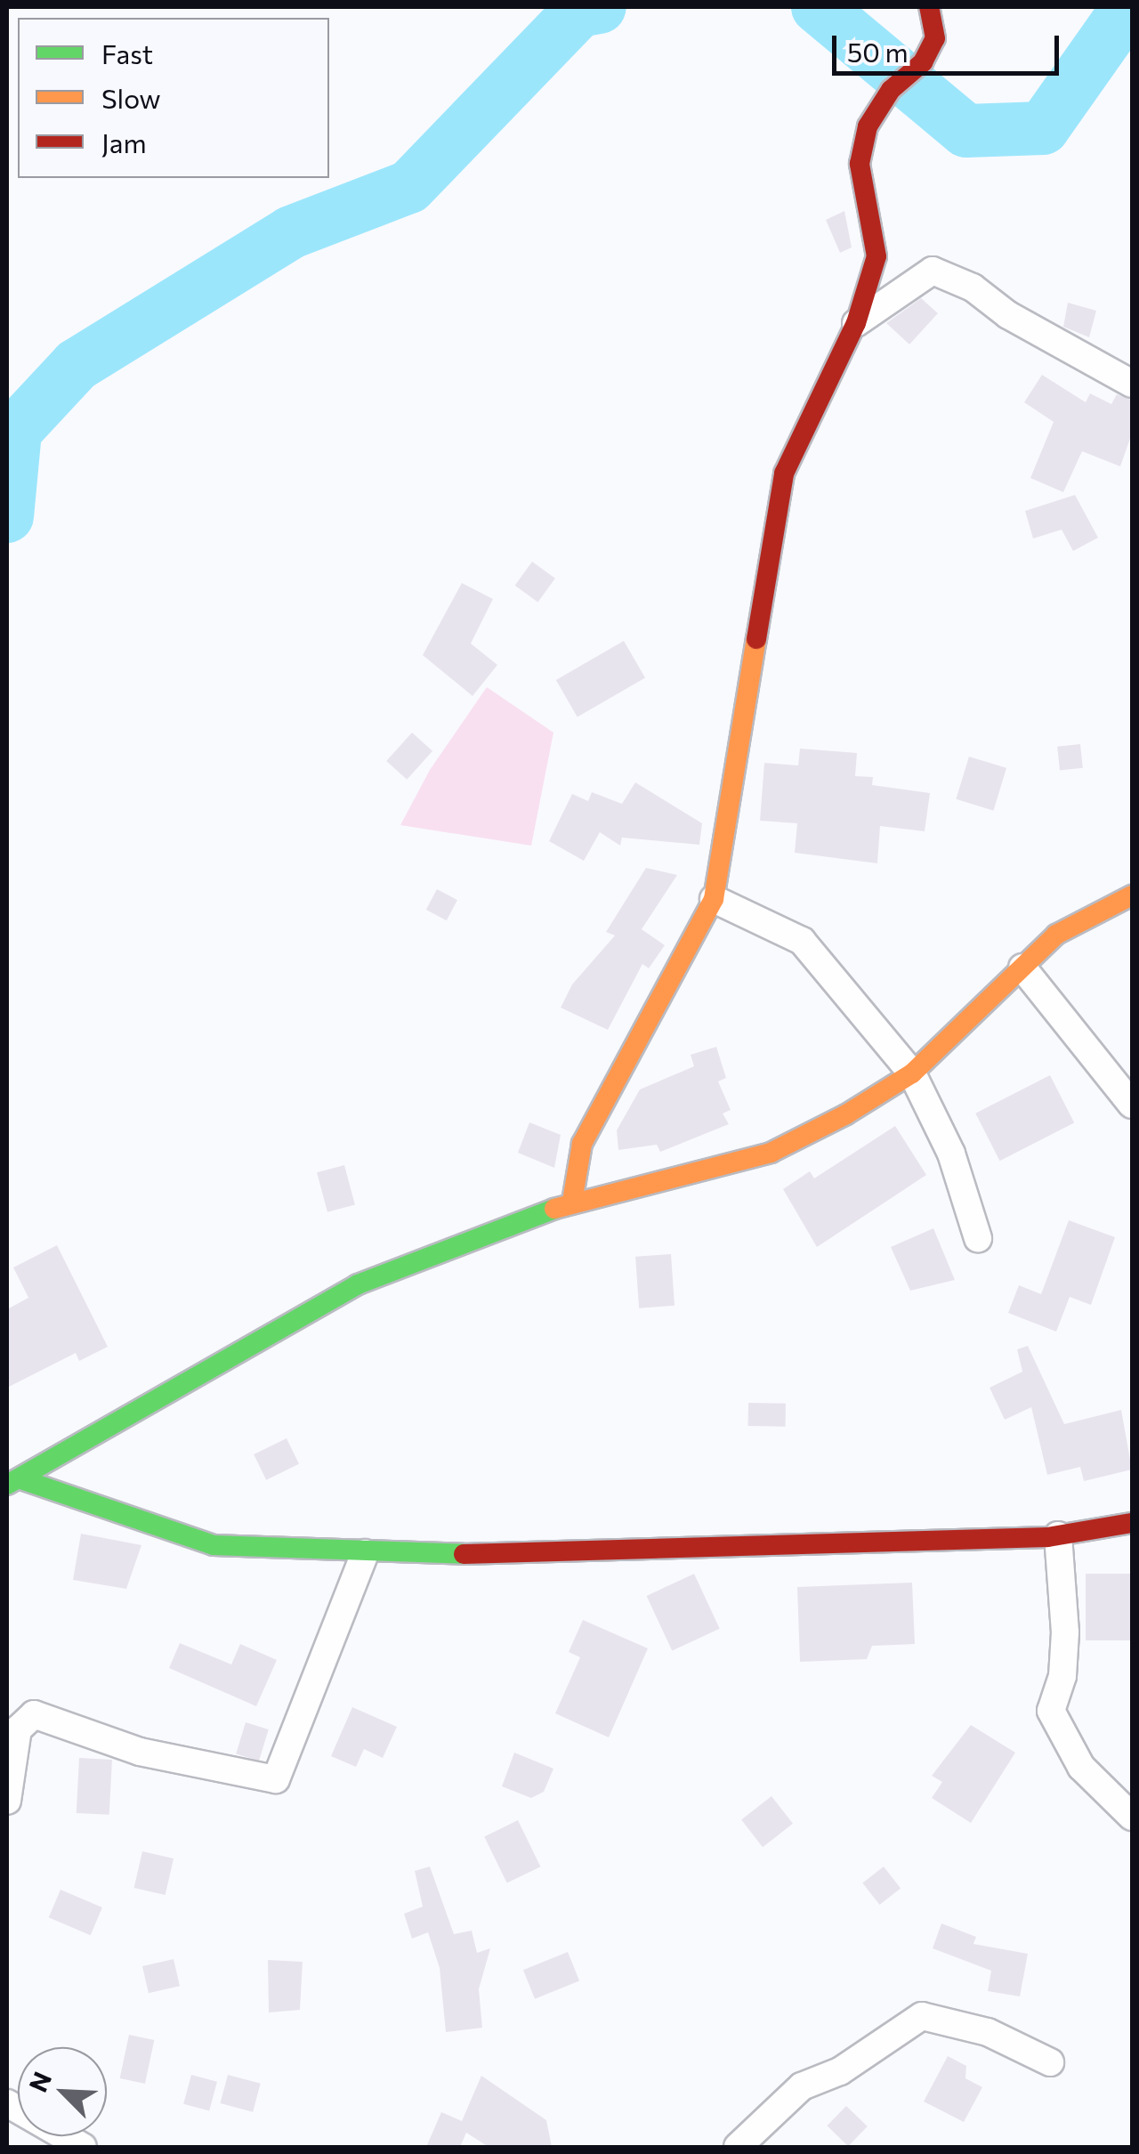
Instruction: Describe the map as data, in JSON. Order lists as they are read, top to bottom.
{
  "legend": ["Fast", "Slow", "Jam"],
  "scale_bar": "50 m",
  "north": "top left"
}
